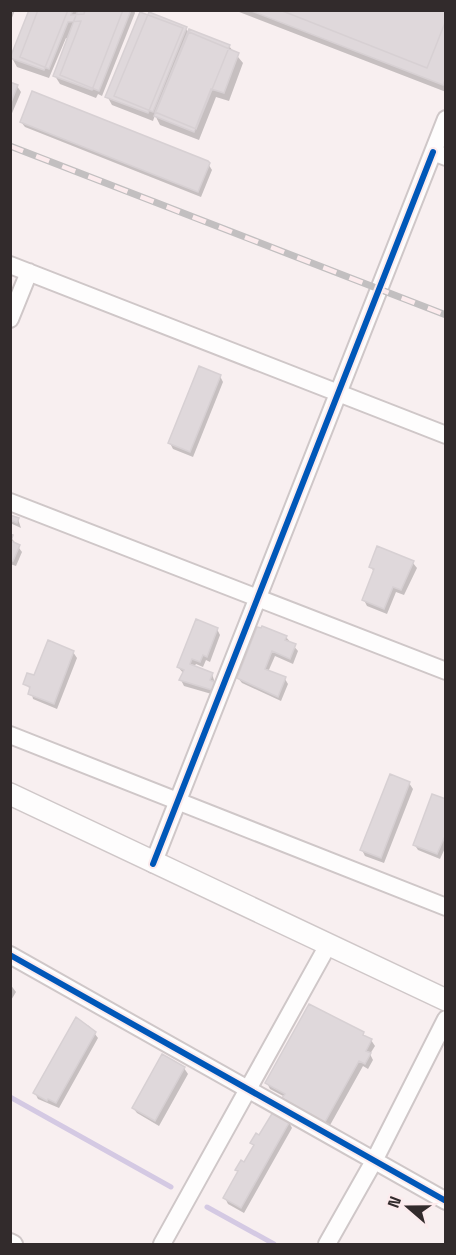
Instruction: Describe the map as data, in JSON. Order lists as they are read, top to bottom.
{
  "north": "left"
}
